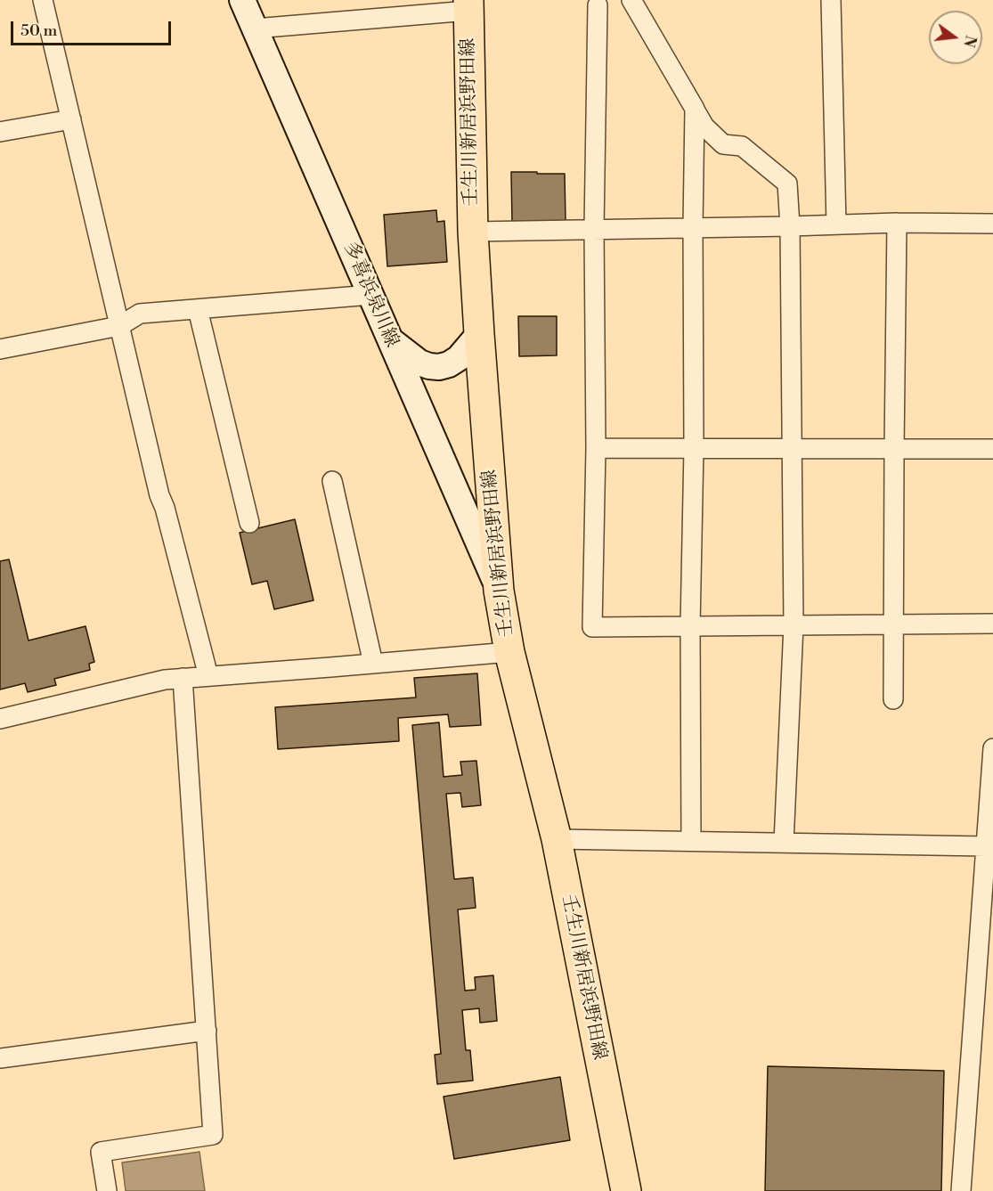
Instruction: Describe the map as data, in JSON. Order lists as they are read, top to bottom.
{
  "streets": {
    "main road": ["壬生川新居浜野田線", "多喜浜泉川線"]
  },
  "crossings": [
    ["壬生川新居浜野田線", "多喜浜泉川線"]
  ],
  "scale_bar": "50 m",
  "north": "right"
}
